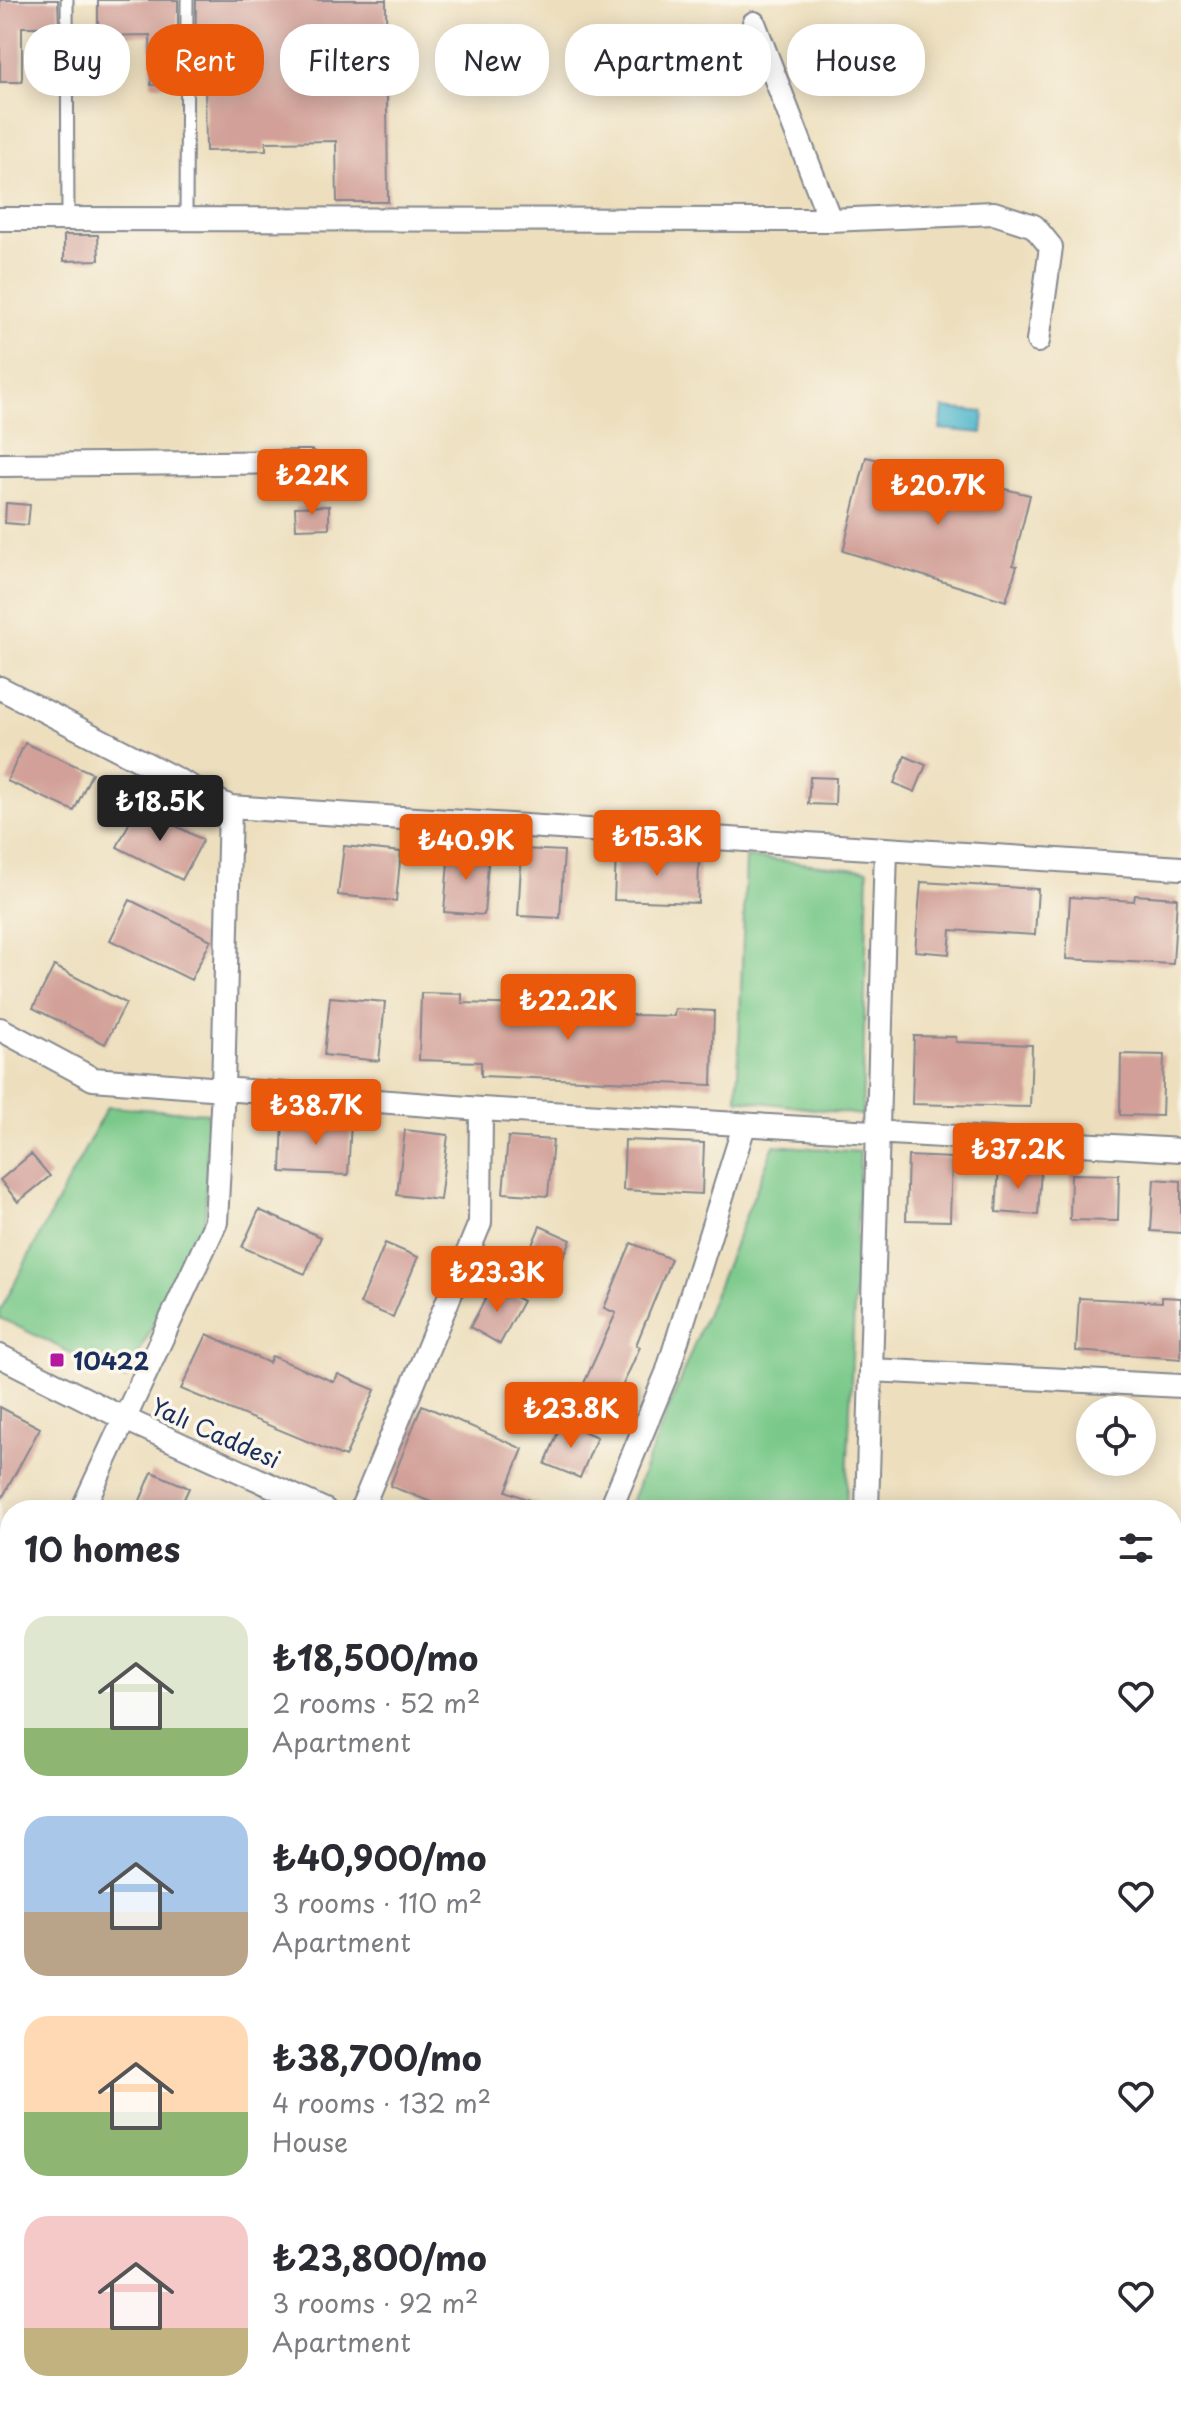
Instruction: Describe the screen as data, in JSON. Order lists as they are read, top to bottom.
{
  "streets": {
    "street": ["Yalı Caddesi"]
  },
  "places": {
    "transit": ["10422"]
  },
  "page": {
    "chip": [
      "Buy",
      "Rent",
      "Filters",
      "New",
      "Apartment",
      "House"
    ],
    "price": [
      "₺22K",
      "₺20.7K",
      "₺18.5K",
      "₺15.3K",
      "₺40.9K",
      "₺22.2K",
      "₺38.7K",
      "₺37.2K",
      "₺23.3K",
      "₺23.8K"
    ],
    "heading": "10 homes",
    "list": [
      {
        "name": "₺18,500/mo",
        "note": "2 rooms · 52 m² · Apartment"
      },
      {
        "name": "₺40,900/mo",
        "note": "3 rooms · 110 m² · Apartment"
      },
      {
        "name": "₺38,700/mo",
        "note": "4 rooms · 132 m² · House"
      },
      {
        "name": "₺23,800/mo",
        "note": "3 rooms · 92 m² · Apartment"
      }
    ]
  }
}
